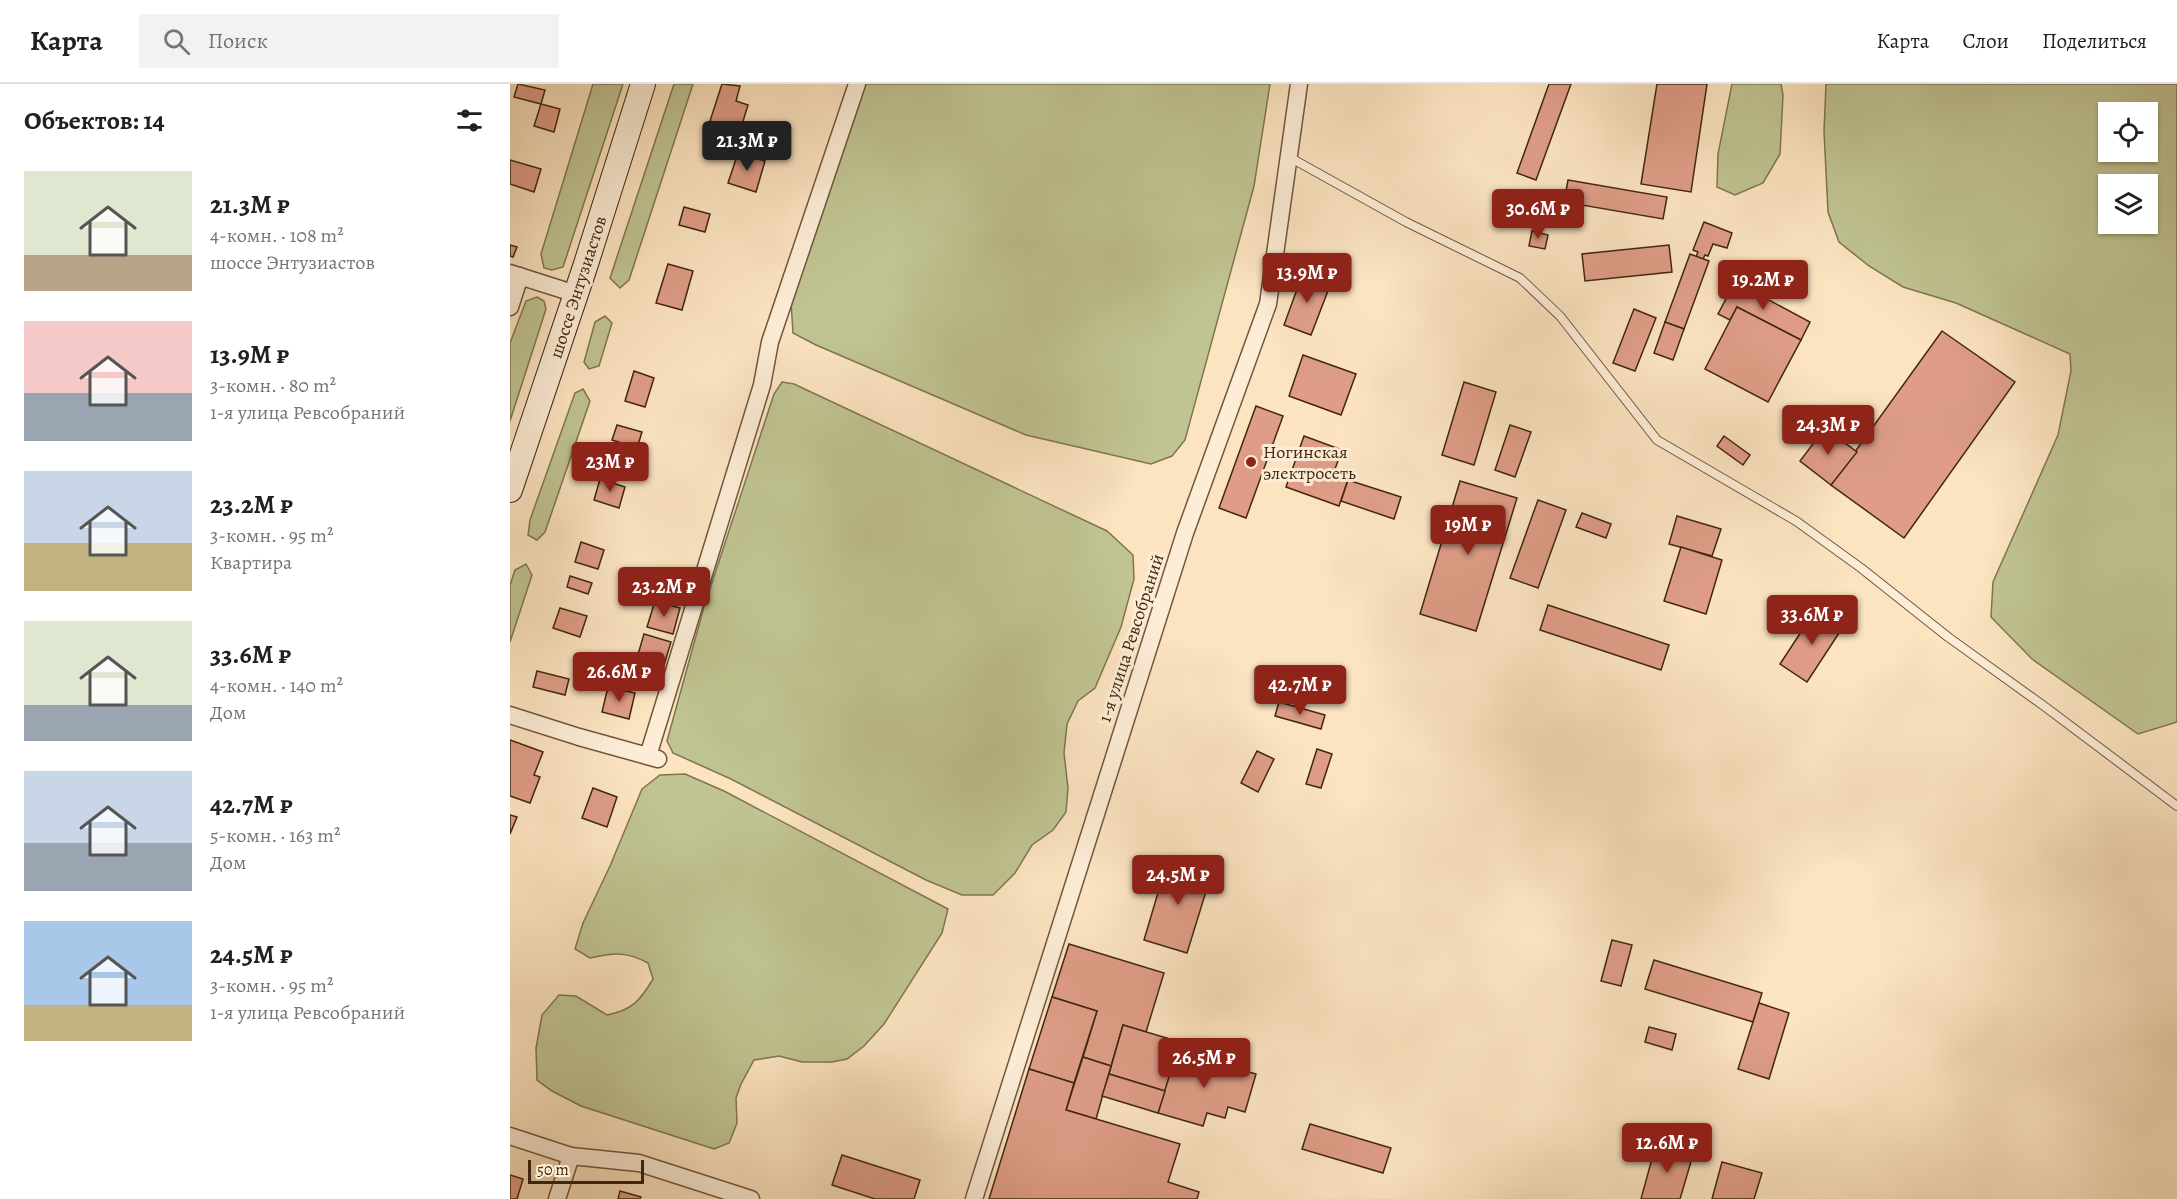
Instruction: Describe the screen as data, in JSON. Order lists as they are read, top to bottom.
{
  "streets": {
    "main road": ["шоссе Энтузиастов"],
    "street": ["1-я улица Ревсобраний"]
  },
  "places": ["Ногинская электросеть"],
  "scale_bar": "50 m",
  "page": {
    "header": "Карта",
    "search": "Поиск",
    "nav": ["Карта", "Слои", "Поделиться"],
    "heading": "Объектов: 14",
    "price": [
      "21.3M ₽",
      "30.6M ₽",
      "13.9M ₽",
      "19.2M ₽",
      "24.3M ₽",
      "23M ₽",
      "19M ₽",
      "23.2M ₽",
      "33.6M ₽",
      "26.6M ₽",
      "42.7M ₽",
      "24.5M ₽",
      "26.5M ₽",
      "12.6M ₽"
    ],
    "list": [
      {
        "name": "21.3M ₽",
        "note": "4-комн. · 108 m² · шоссе Энтузиастов"
      },
      {
        "name": "13.9M ₽",
        "note": "3-комн. · 80 m² · 1-я улица Ревсобраний"
      },
      {
        "name": "23.2M ₽",
        "note": "3-комн. · 95 m² · Квартира"
      },
      {
        "name": "33.6M ₽",
        "note": "4-комн. · 140 m² · Дом"
      },
      {
        "name": "42.7M ₽",
        "note": "5-комн. · 163 m² · Дом"
      },
      {
        "name": "24.5M ₽",
        "note": "3-комн. · 95 m² · 1-я улица Ревсобраний"
      }
    ],
    "scale": "50 m"
  }
}
